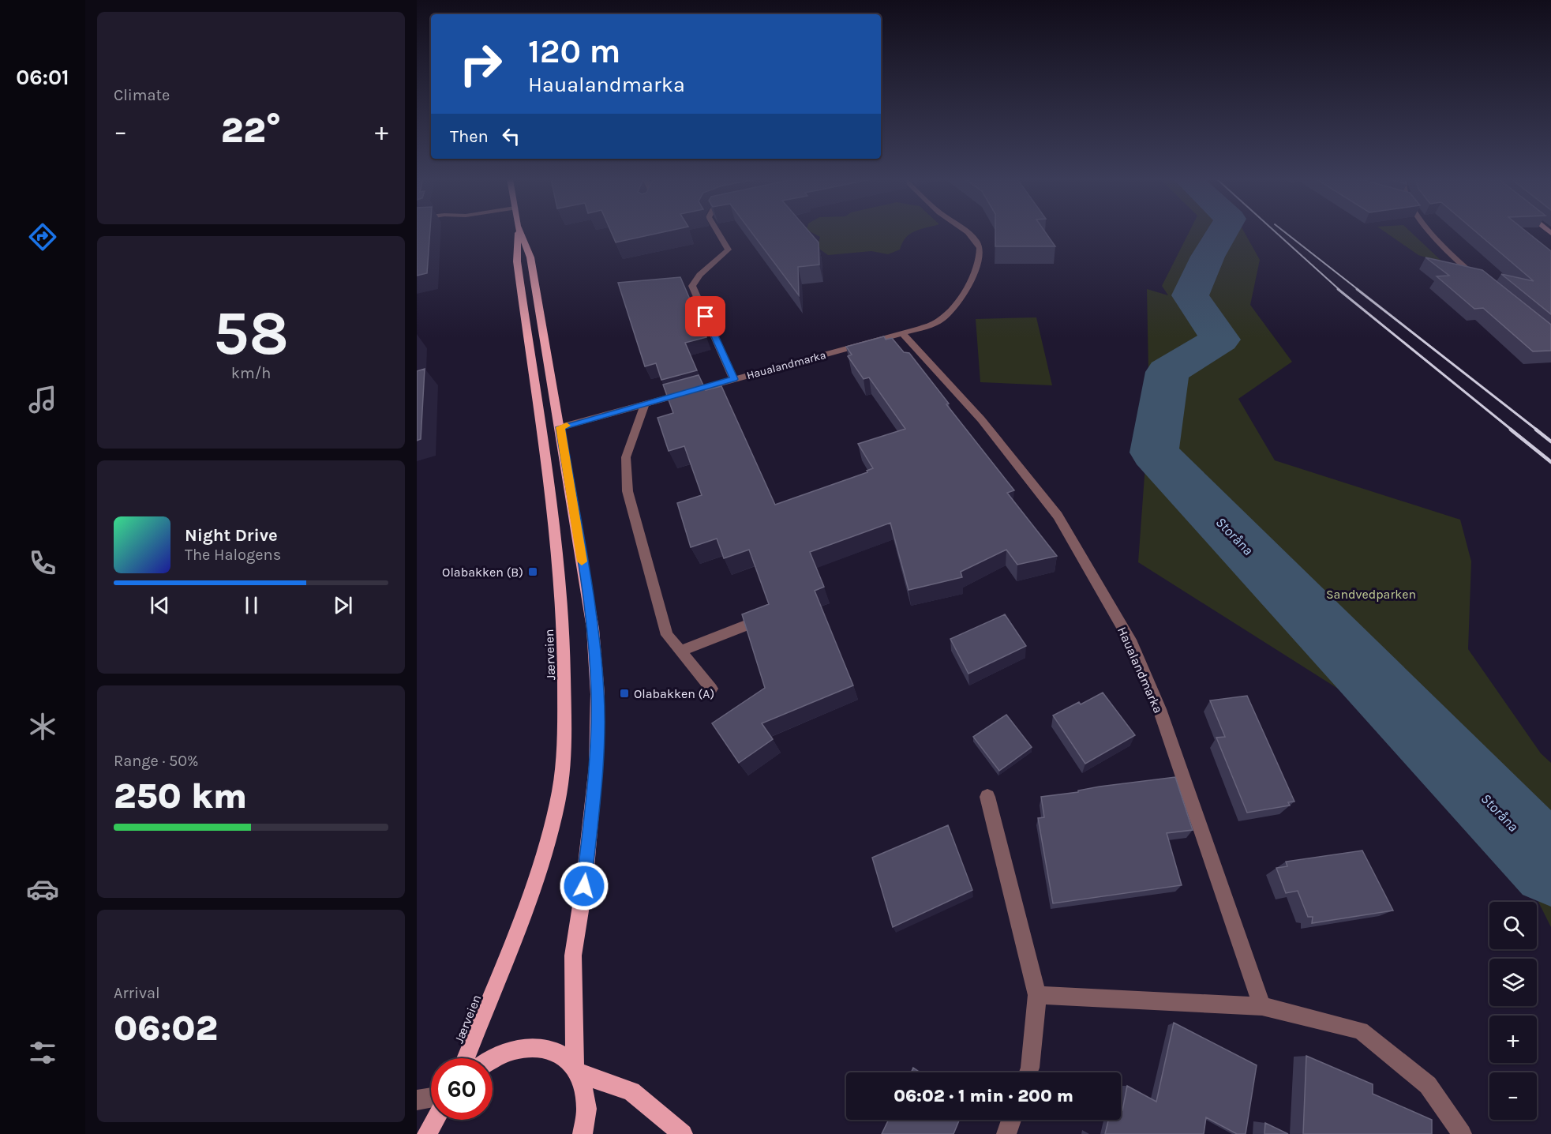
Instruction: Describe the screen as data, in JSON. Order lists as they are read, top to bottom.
{
  "streets": {
    "main road": ["Jærveien"],
    "street": ["Haualandmarka"]
  },
  "crossings": [
    ["Haualandmarka", "Jærveien"]
  ],
  "water": ["Storåna"],
  "parks": ["Sandvedparken"],
  "places": {
    "transit": ["Olabakken (B)", "Olabakken (A)"]
  },
  "page": {
    "tabs": "06:01",
    "tile": [
      "Climate",
      ["58", "km/h"],
      ["Range · 50%", "250 km"],
      ["Arrival", "06:02"]
    ],
    "turn": ["120 m", "Haualandmarka"],
    "heat": ["−", "22°", "+"],
    "then": "Then",
    "song": ["Night Drive", "The Halogens"],
    "map_buttons": ["+", "−"],
    "limit": "60",
    "trip": "06:02 · 1 min · 200 m"
  }
}
